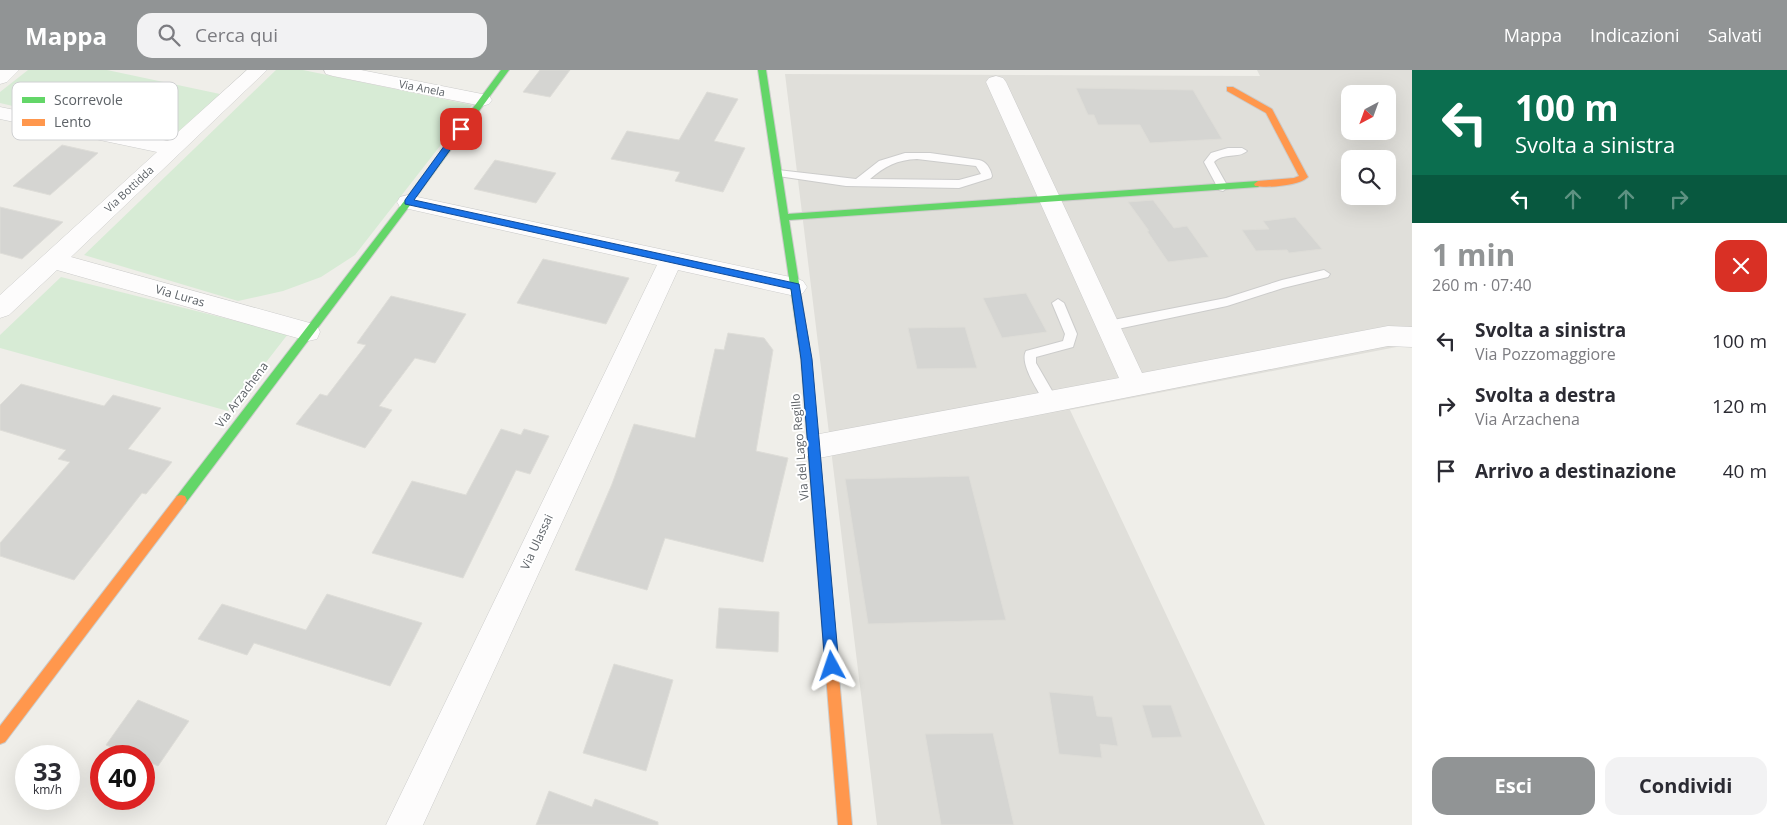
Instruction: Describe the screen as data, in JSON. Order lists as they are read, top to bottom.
{
  "streets": {
    "street": [
      "Via Anela",
      "Via Bottidda",
      "Via Luras",
      "Via Arzachena",
      "Via del Lago Regillo",
      "Via Ulassai"
    ]
  },
  "crossings": [
    ["Via Anela", "Via Arzachena"],
    ["Via Bottidda", "Via Luras"],
    ["Via Luras", "Via Arzachena"]
  ],
  "legend": ["Scorrevole", "Lento"],
  "north": "bottom left",
  "page": {
    "header": "Mappa",
    "search": "Cerca qui",
    "nav": ["Mappa", "Indicazioni", "Salvati"],
    "turn": ["100 m", "Svolta a sinistra"],
    "heading": ["1 min", "260 m · 07:40"],
    "list": [
      {
        "name": "Svolta a sinistra",
        "note": "Via Pozzomaggiore",
        "value": "100 m"
      },
      {
        "name": "Svolta a destra",
        "note": "Via Arzachena",
        "value": "120 m"
      },
      {
        "name": "Arrivo a destinazione",
        "value": "40 m"
      }
    ],
    "speed": "33 km/h",
    "limit": "40",
    "buttons": ["Esci", "Condividi"]
  }
}
